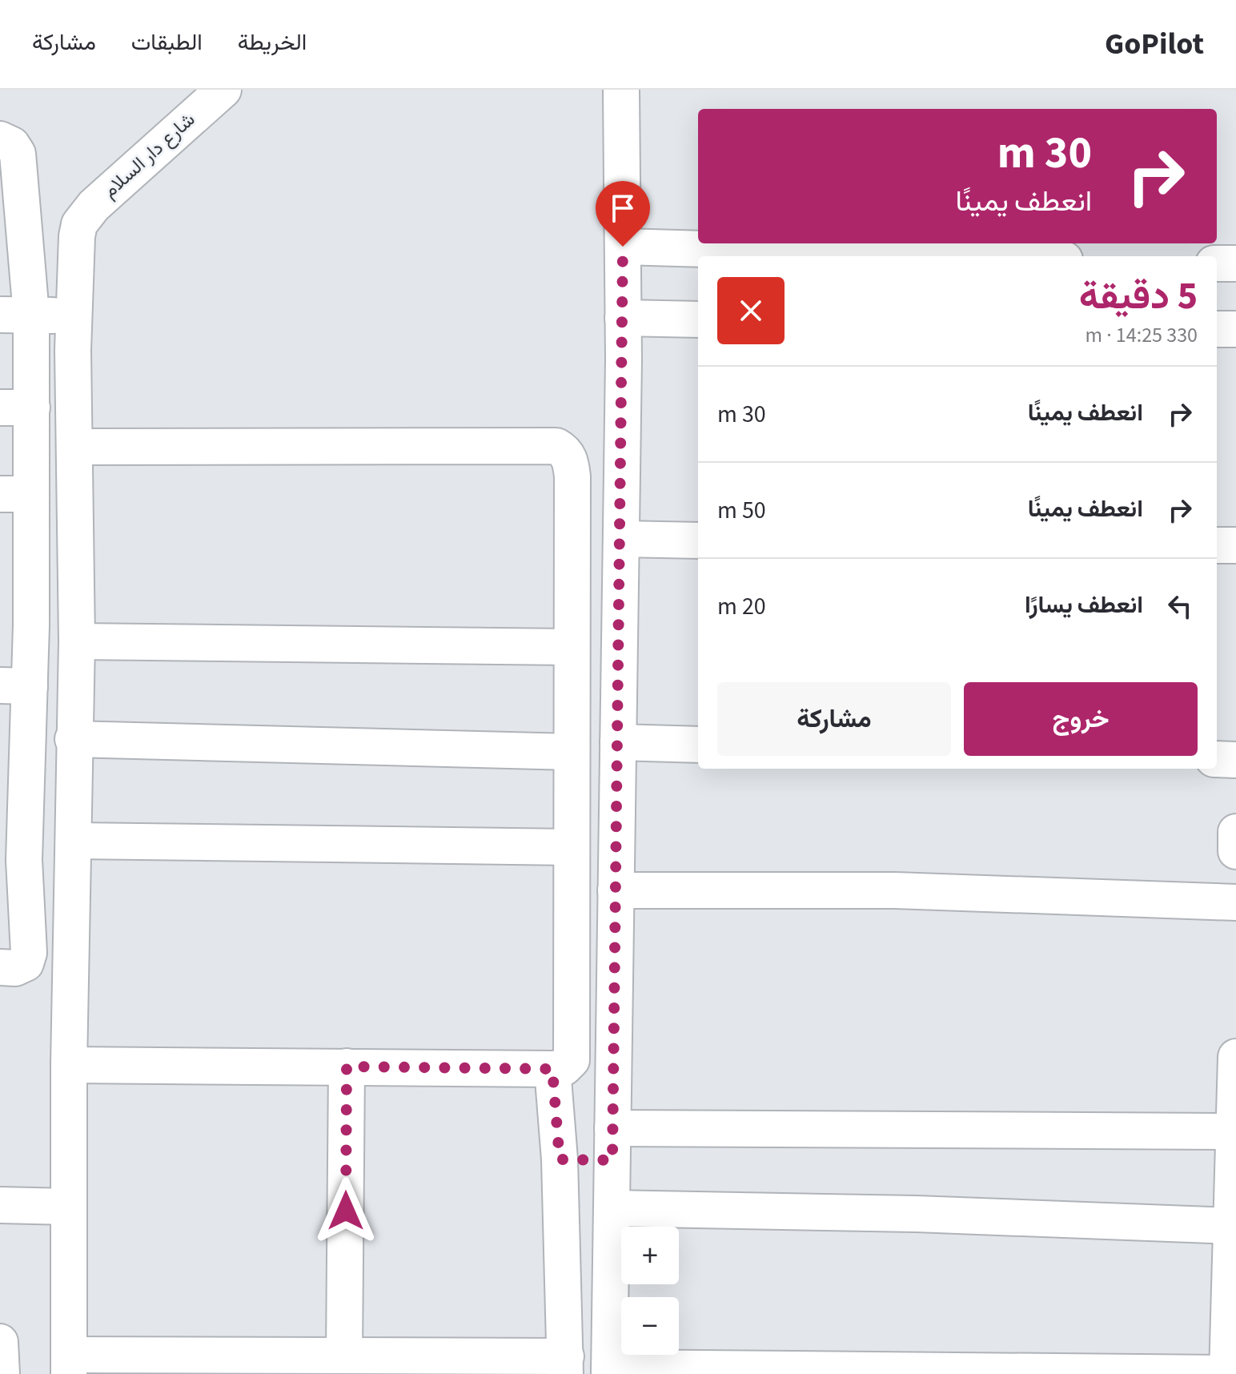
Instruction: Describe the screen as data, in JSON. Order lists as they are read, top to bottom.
{
  "streets": {
    "street": ["شارع دار السلام"]
  },
  "page": {
    "header": "GoPilot",
    "nav": ["الخريطة", "الطبقات", "مشاركة"],
    "turn": ["30 m", "انعطف يمينًا"],
    "heading": ["5 دقيقة", "330 m · 14:25"],
    "list": [
      {
        "name": "انعطف يمينًا",
        "value": "30 m"
      },
      {
        "name": "انعطف يمينًا",
        "value": "50 m"
      },
      {
        "name": "انعطف يسارًا",
        "value": "20 m"
      }
    ],
    "buttons": ["خروج", "مشاركة"],
    "map_buttons": ["+", "−"]
  }
}
